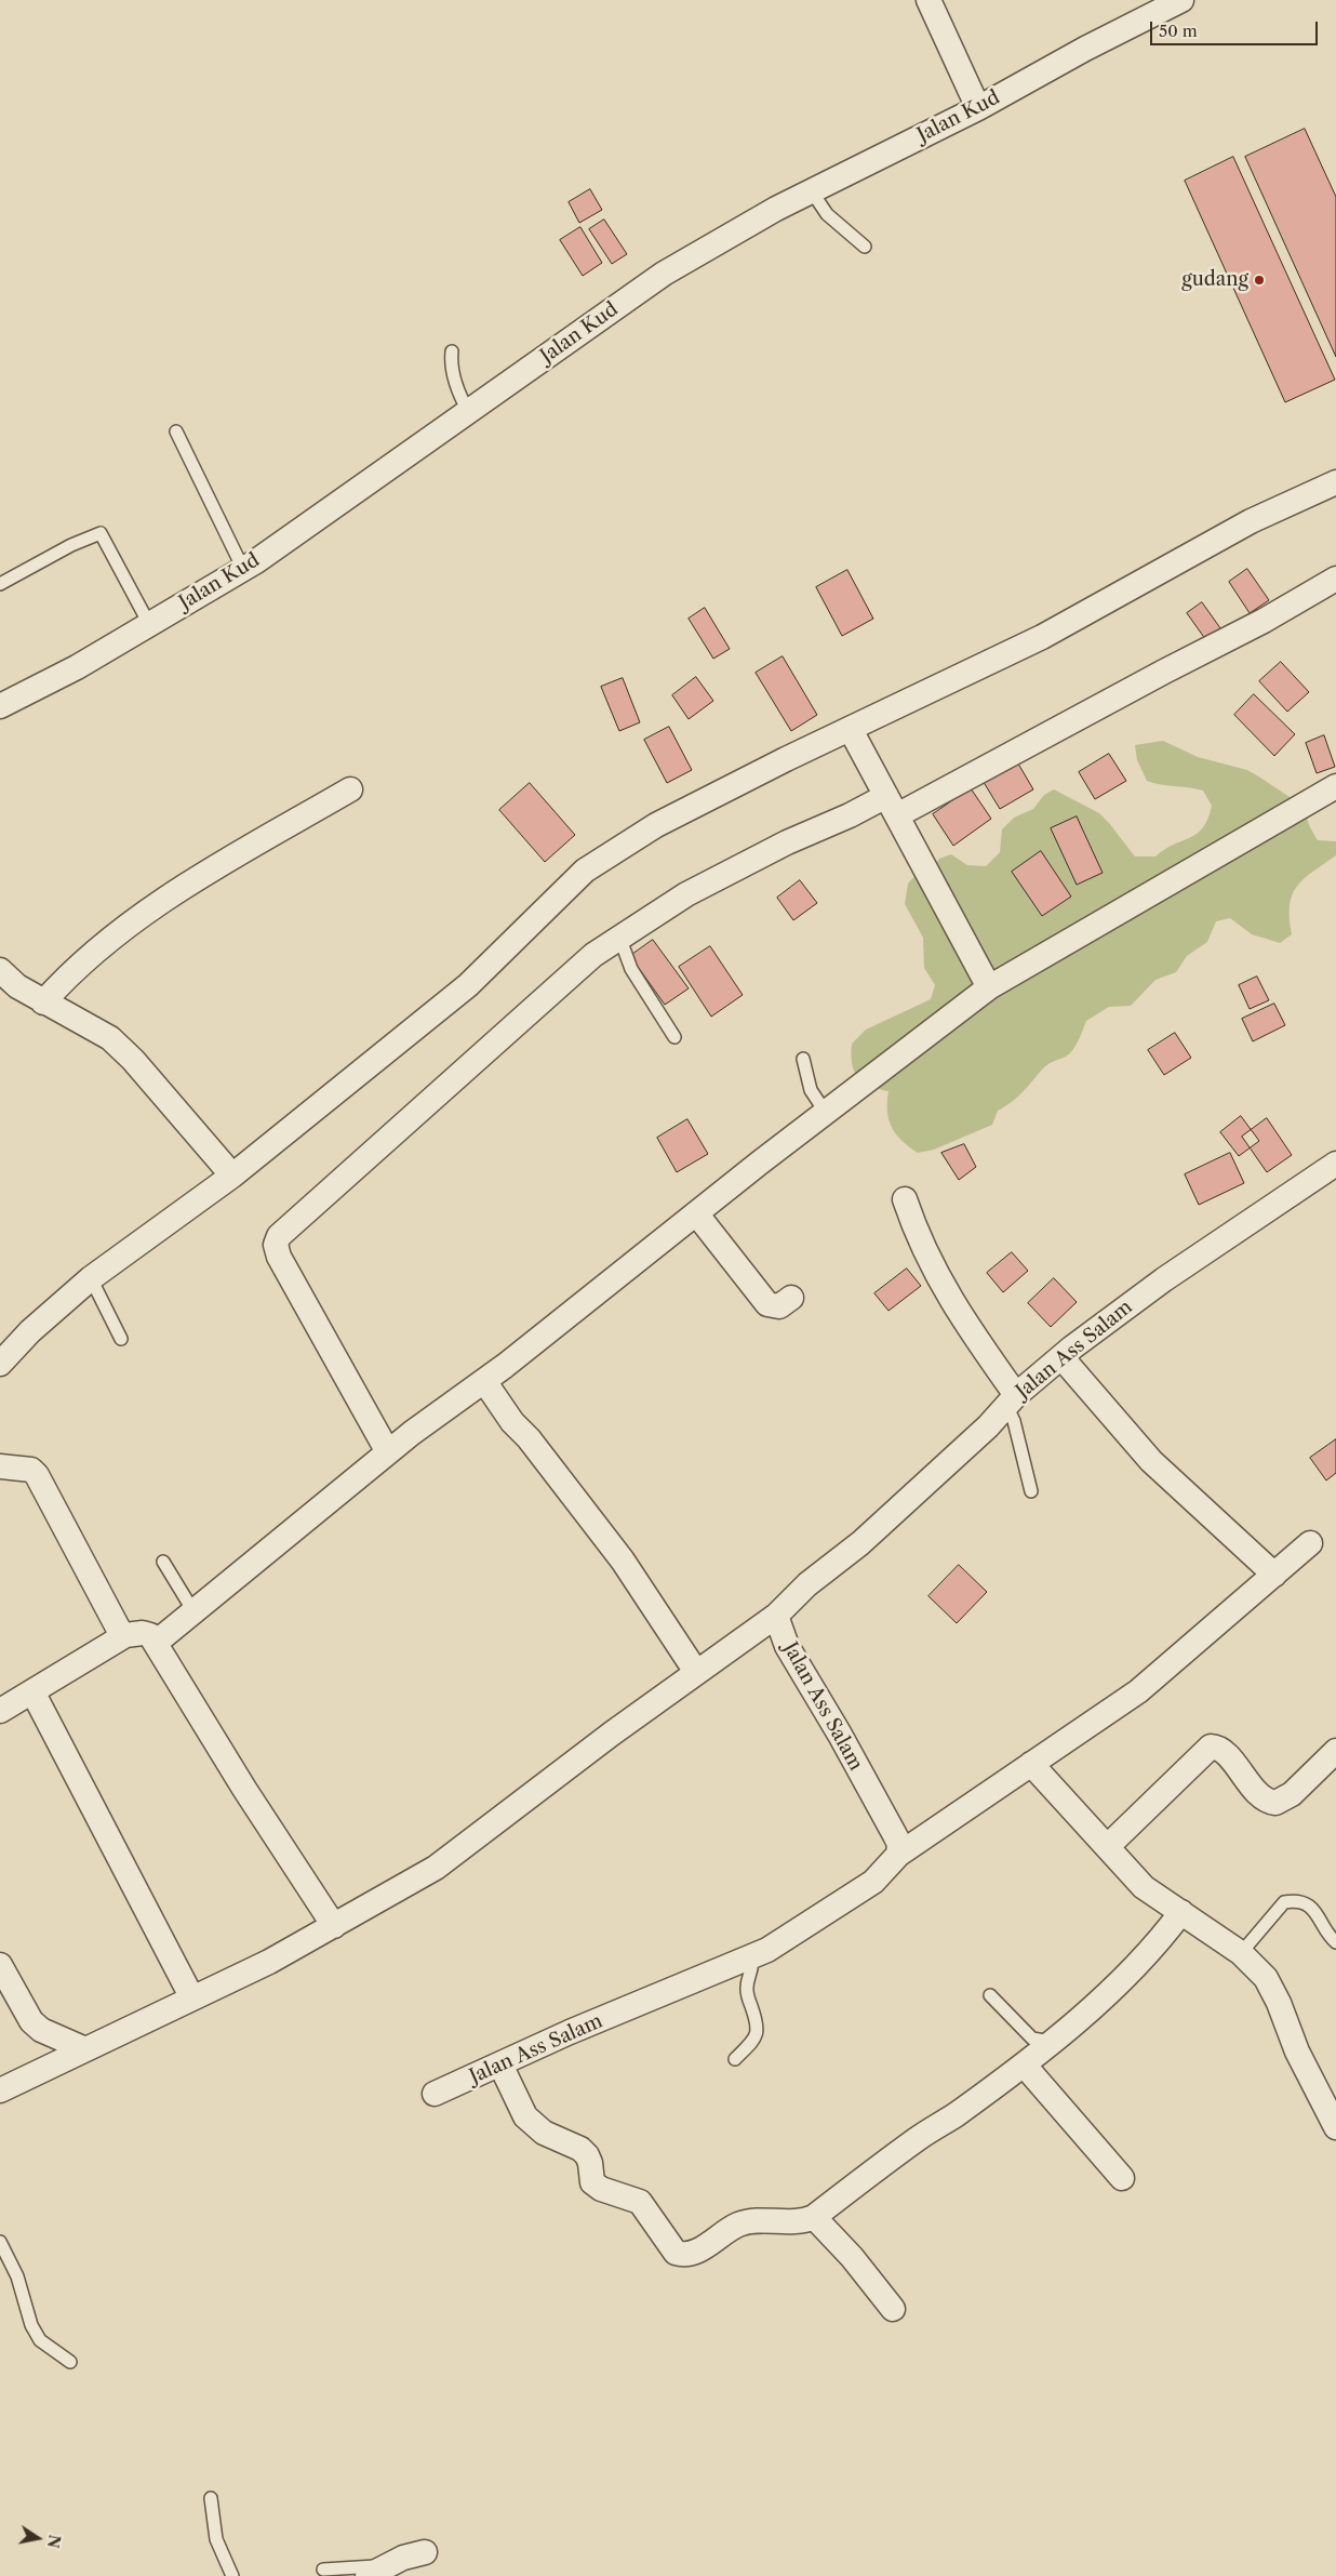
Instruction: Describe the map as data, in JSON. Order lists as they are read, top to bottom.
{
  "streets": {
    "street": ["Jalan Kud", "Jalan Ass Salam"]
  },
  "places": ["gudang"],
  "scale_bar": "50 m",
  "north": "right"
}
